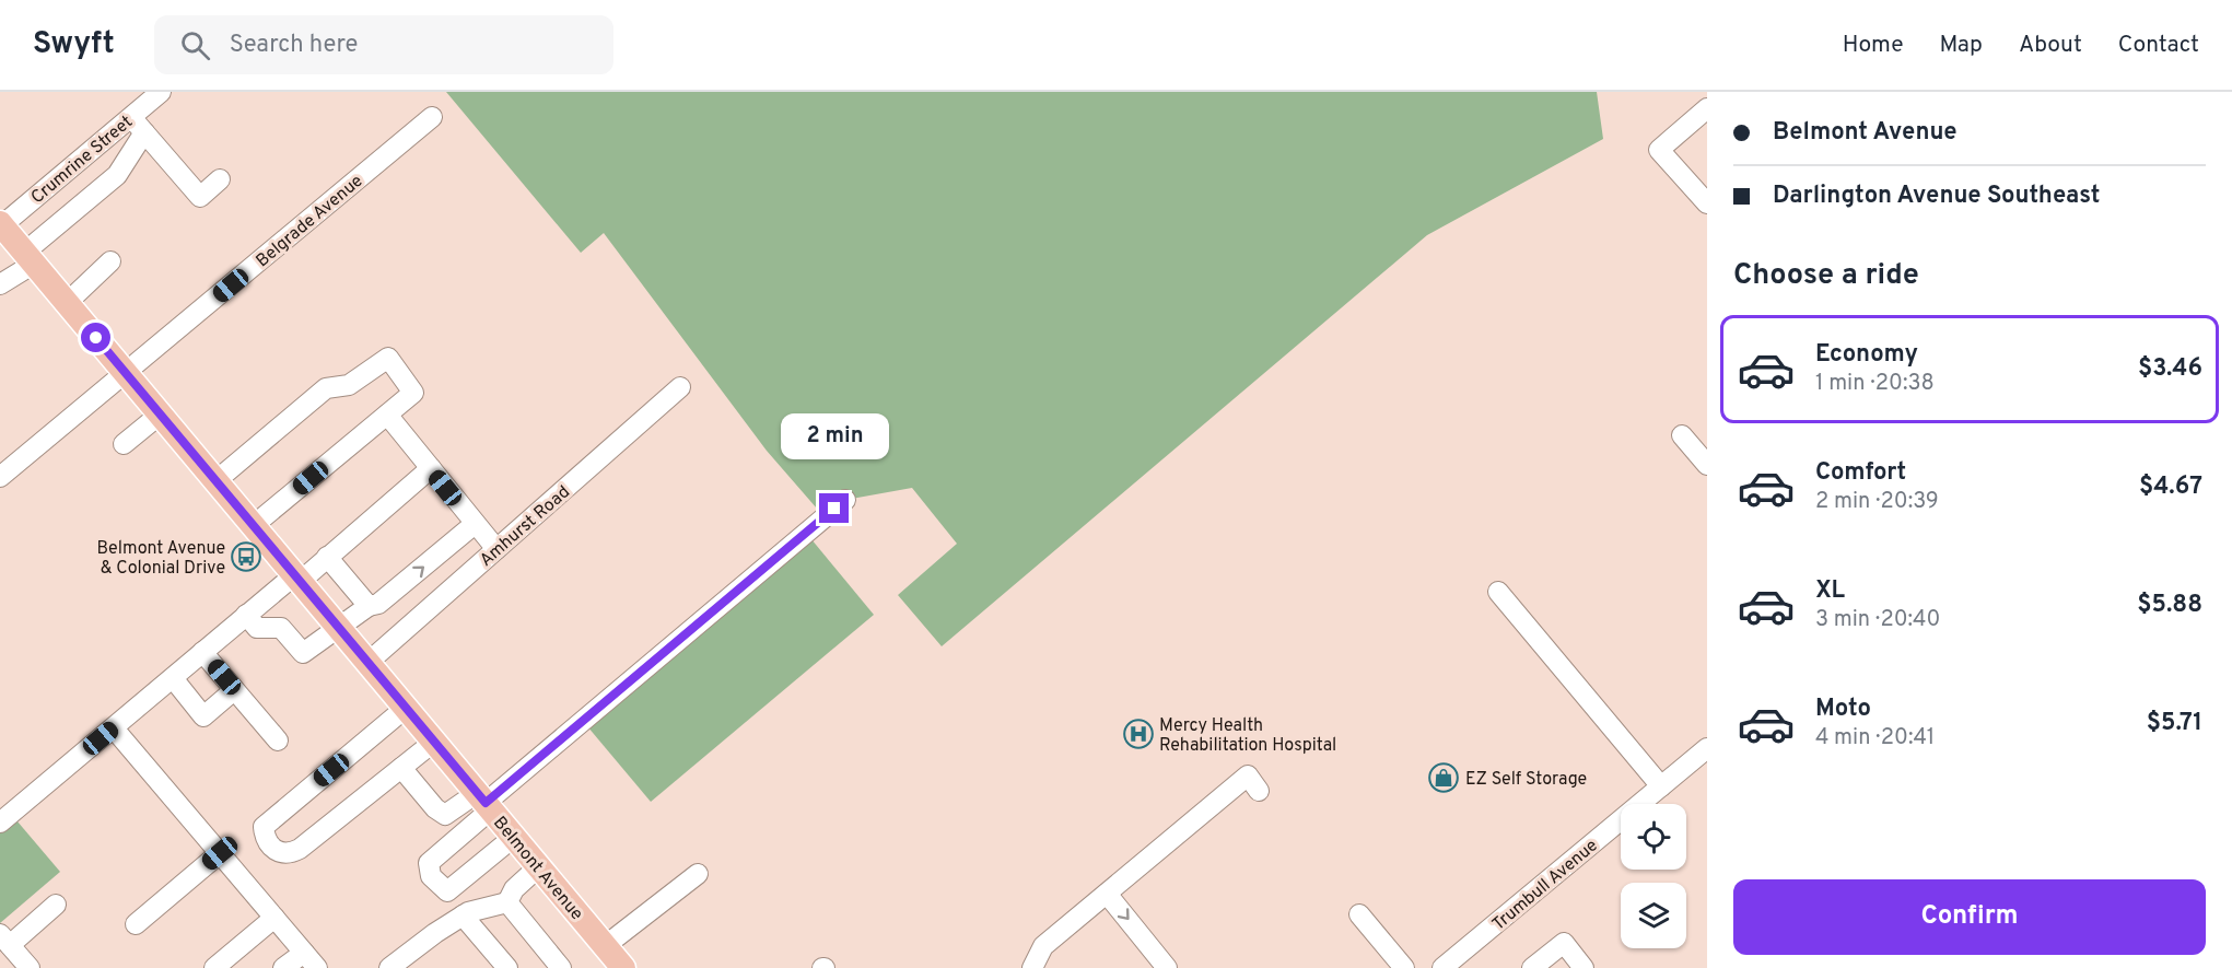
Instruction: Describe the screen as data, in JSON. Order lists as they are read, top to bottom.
{
  "streets": {
    "main road": ["Belmont Avenue"],
    "street": [
      "Crumrine Street",
      "Belgrade Avenue",
      "Amhurst Road",
      "Trumbull Avenue"
    ]
  },
  "crossings": [
    ["Crumrine Street", "Belmont Avenue"],
    ["Belgrade Avenue", "Belmont Avenue"],
    ["Amhurst Road", "Belmont Avenue"]
  ],
  "places": {
    "bus stop": ["Belmont Avenue & Colonial Drive"],
    "hospital": ["Mercy Health Rehabilitation Hospital"],
    "shop": ["EZ Self Storage"]
  },
  "page": {
    "header": "Swyft",
    "search": "Search here",
    "nav": [
      "Home",
      "Map",
      "About",
      "Contact"
    ],
    "banner": ["Belmont Avenue", "Darlington Avenue Southeast"],
    "heading": "Choose a ride",
    "list": [
      {
        "name": "Economy",
        "note": "1 min · 20:38",
        "value": "$3.46"
      },
      {
        "name": "Comfort",
        "note": "2 min · 20:39",
        "value": "$4.67"
      },
      {
        "name": "XL",
        "note": "3 min · 20:40",
        "value": "$5.88"
      },
      {
        "name": "Moto",
        "note": "4 min · 20:41",
        "value": "$5.71"
      }
    ],
    "bubble": "2 min",
    "buttons": "Confirm"
  }
}
